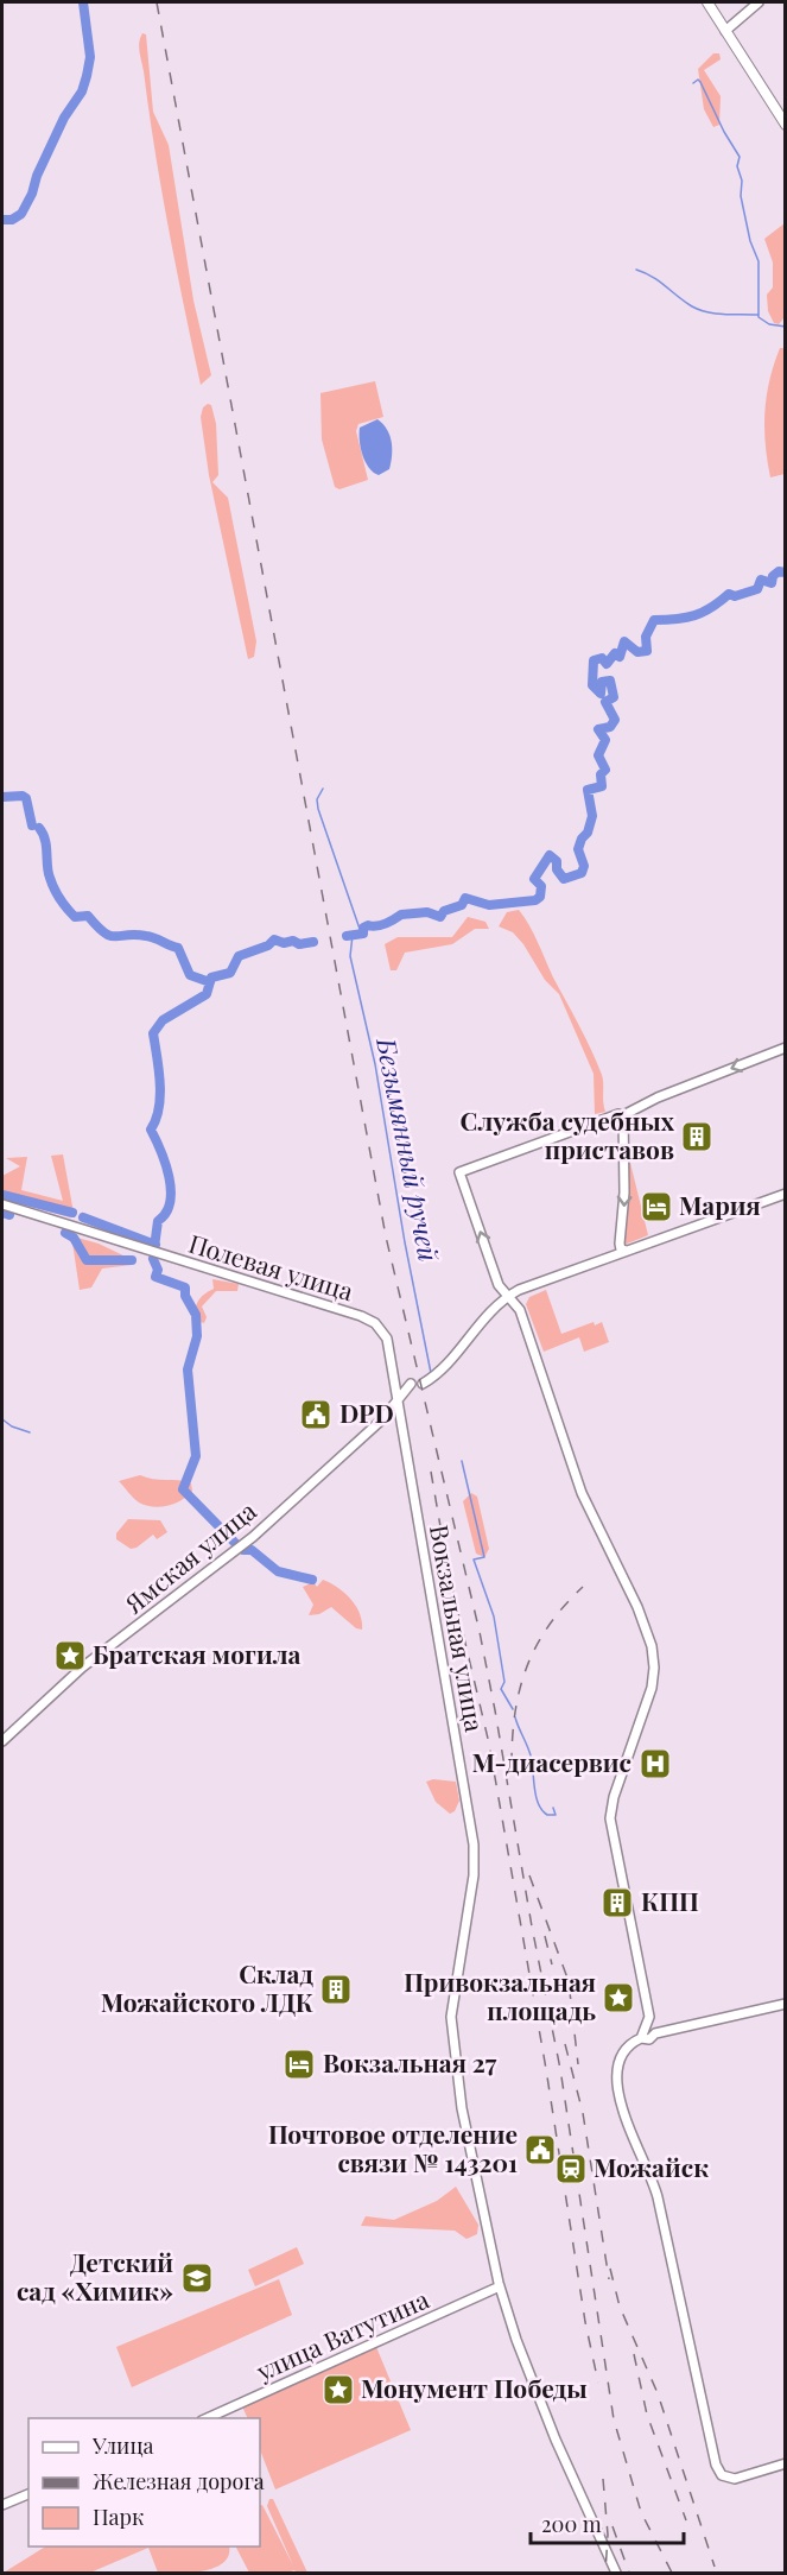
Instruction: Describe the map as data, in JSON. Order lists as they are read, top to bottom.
{
  "streets": {
    "main road": [
      "Полевая улица",
      "Ямская улица",
      "Вокзальная улица",
      "улица Ватутина"
    ]
  },
  "crossings": [
    ["Полевая улица", "Ямская улица"],
    ["Полевая улица", "Вокзальная улица"],
    ["Ямская улица", "Вокзальная улица"],
    ["Вокзальная улица", "улица Ватутина"]
  ],
  "water": ["Безымянный ручей"],
  "places": {
    "building": ["Служба судебных приставов", "КПП", "Склад Можайского ЛДК"],
    "hotel": ["Мария", "Вокзальная 27"],
    "public building": ["DPD", "Почтовое отделение связи № 143201"],
    "place": ["Братская могила", "Привокзальная площадь", "Монумент Победы"],
    "hospital": ["М-диасервис"],
    "station": ["Можайск"],
    "school or university": ["Детский сад «Химик»"]
  },
  "legend": ["Улица", "Железная дорога", "Парк"],
  "scale_bar": "200 m"
}
